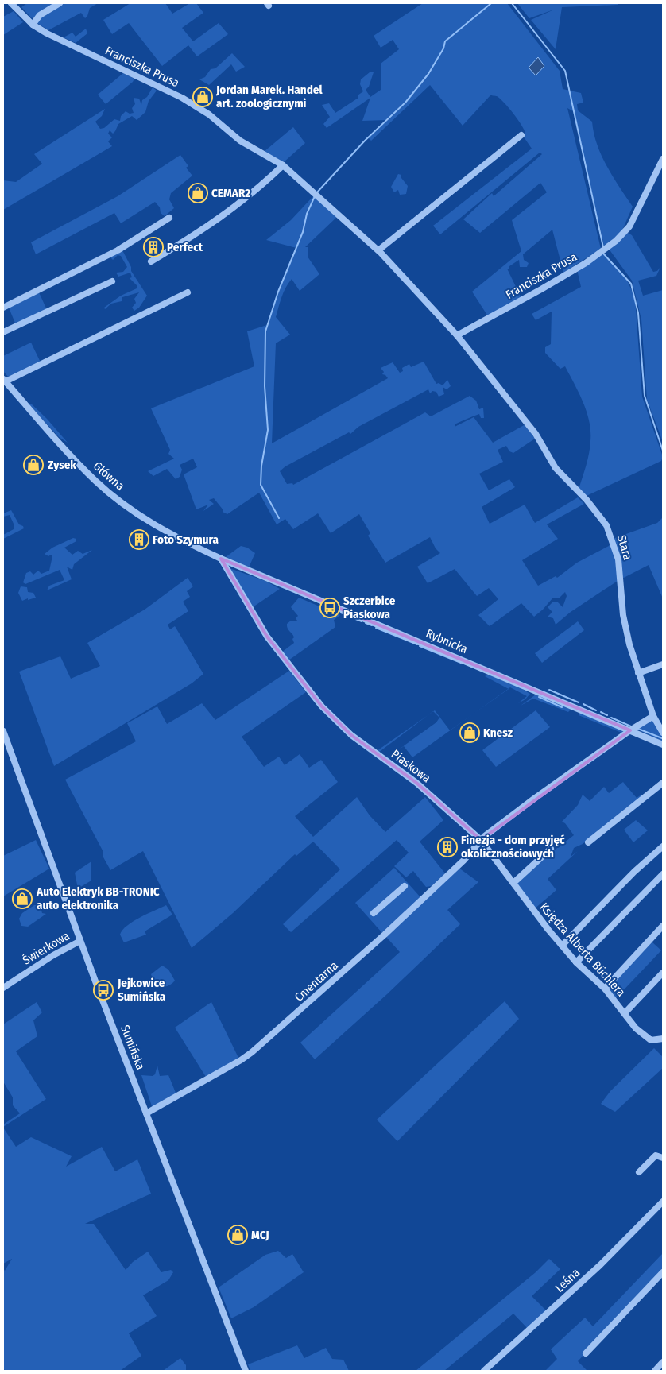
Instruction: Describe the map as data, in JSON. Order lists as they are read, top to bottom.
{
  "streets": {
    "street": [
      "Franciszka Prusa",
      "Główna",
      "Stara",
      "Rybnicka",
      "Piaskowa",
      "Świerkowa",
      "Księdza Alberta Büchlera",
      "Cmentarna",
      "Sumińska",
      "Leśna"
    ]
  },
  "crossings": [
    ["Franciszka Prusa", "Stara"],
    ["Główna", "Rybnicka"],
    ["Główna", "Piaskowa"],
    ["Rybnicka", "Piaskowa"],
    ["Piaskowa", "Księdza Alberta Büchlera"],
    ["Piaskowa", "Cmentarna"],
    ["Świerkowa", "Sumińska"],
    ["Księdza Alberta Büchlera", "Cmentarna"],
    ["Cmentarna", "Sumińska"]
  ],
  "places": {
    "shop": [
      "Jordan Marek. Handel art. zoologicznymi",
      "CEMAR2",
      "Zysek",
      "Knesz",
      "Auto Elektryk BB-TRONIC auto elektronika",
      "MCJ"
    ],
    "building": ["Perfect", "Foto Szymura", "Finezja - dom przyjęć okolicznościowych"],
    "bus stop": ["Szczerbice Piaskowa", "Jejkowice Sumińska"]
  }
}
